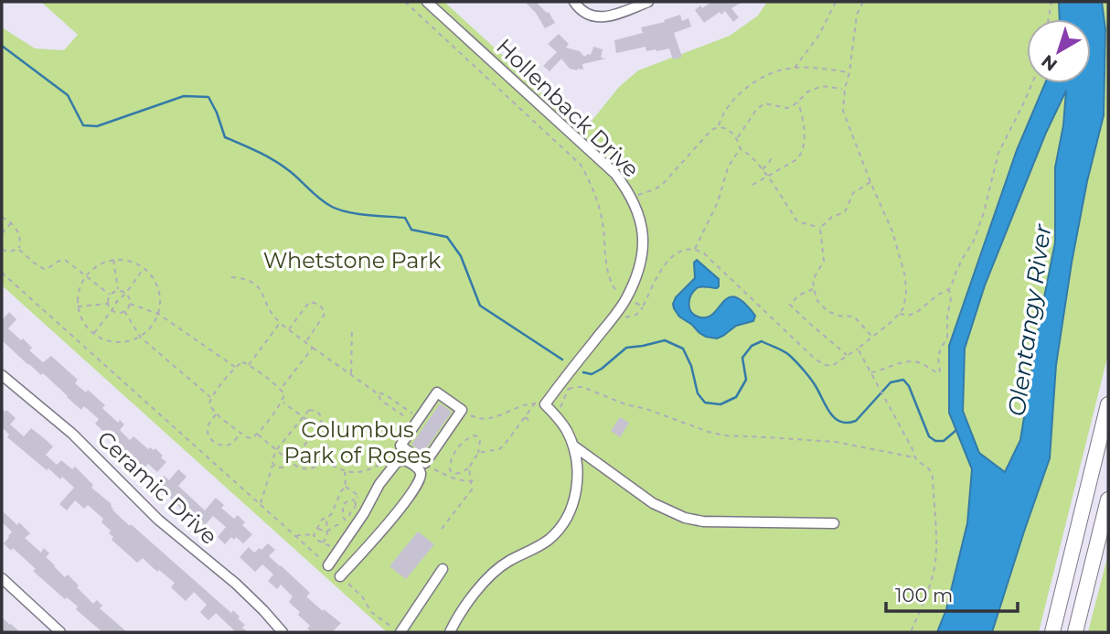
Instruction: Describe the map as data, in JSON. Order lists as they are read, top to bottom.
{
  "streets": {
    "street": ["Hollenback Drive", "Ceramic Drive"]
  },
  "water": ["Olentangy River"],
  "parks": ["Whetstone Park", "Columbus Park of Roses"],
  "scale_bar": "100 m",
  "north": "bottom left"
}
